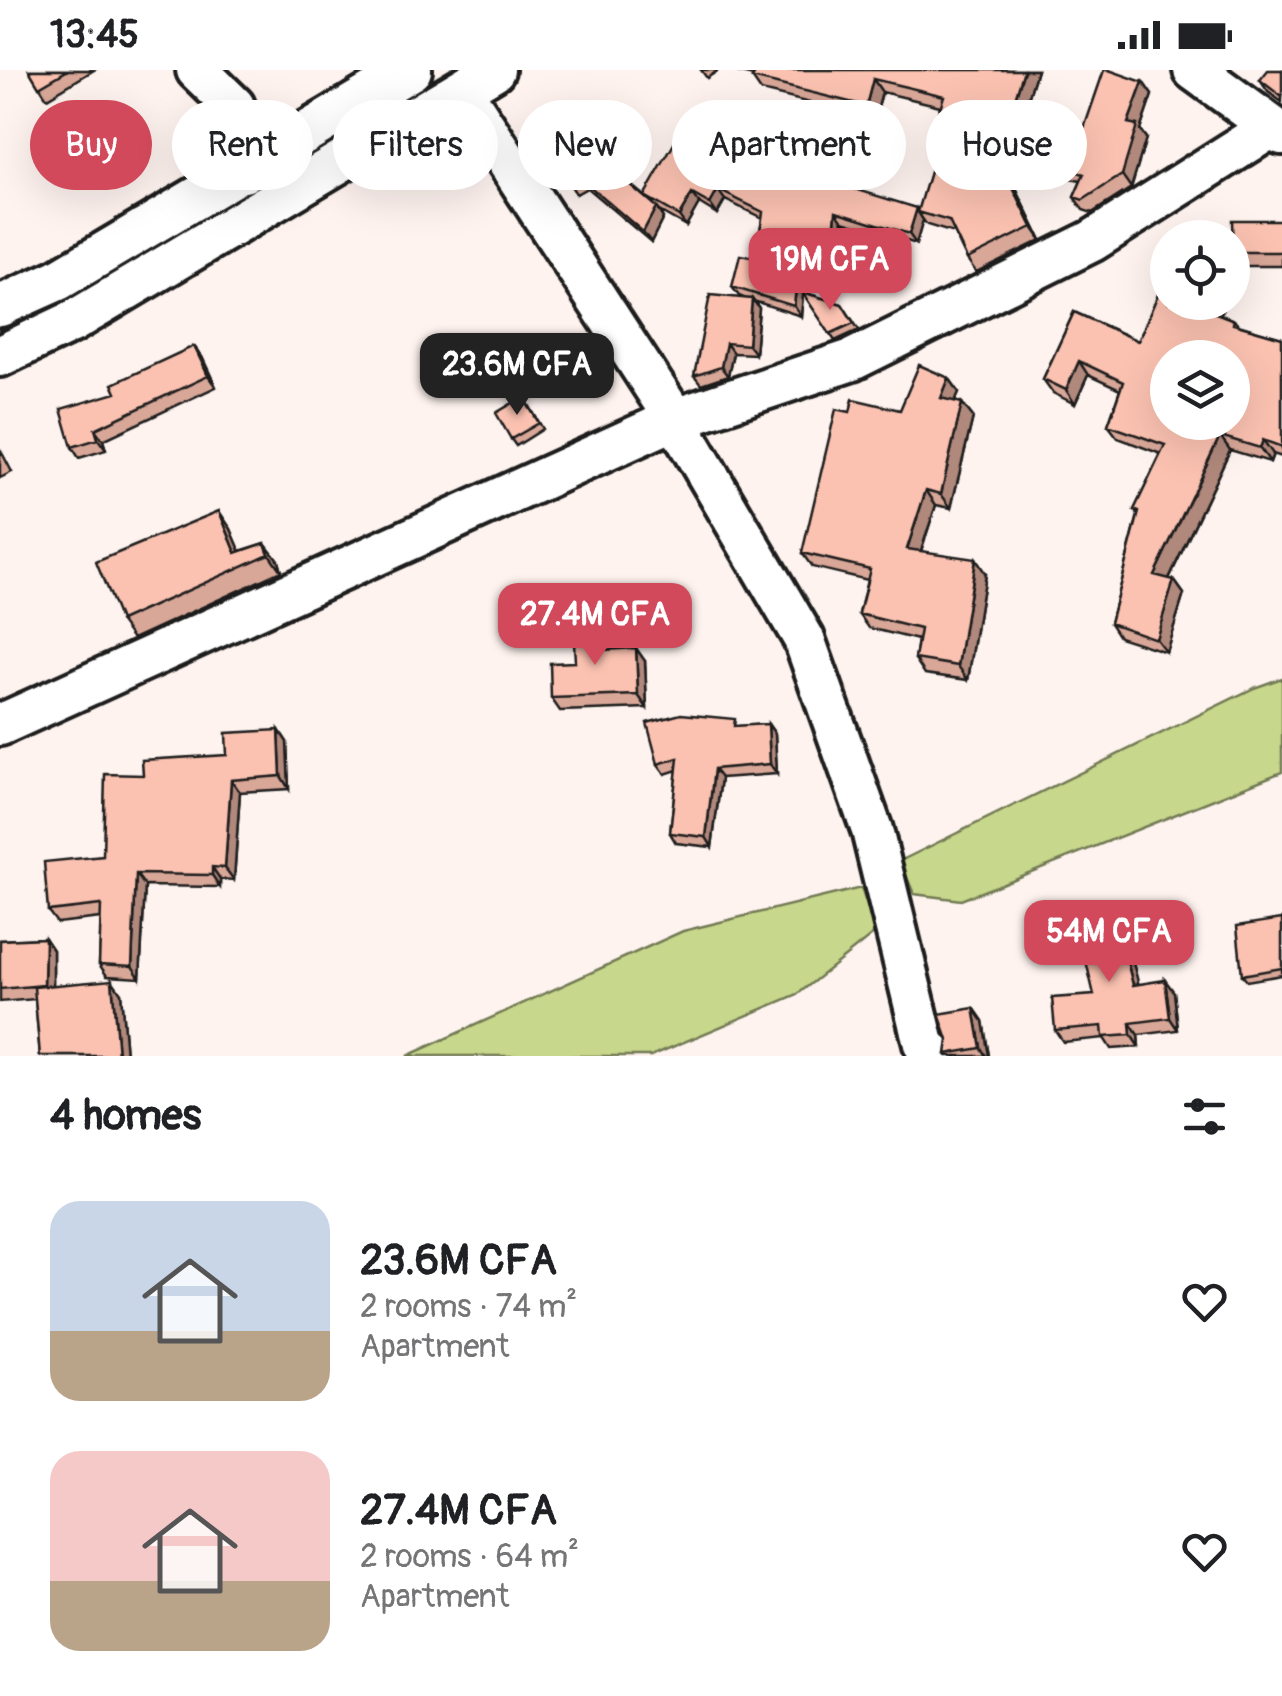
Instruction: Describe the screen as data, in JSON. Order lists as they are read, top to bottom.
{
  "page": {
    "status": "13:45",
    "chip": [
      "Buy",
      "Rent",
      "Filters",
      "New",
      "Apartment",
      "House"
    ],
    "price": [
      "19M CFA",
      "23.6M CFA",
      "27.4M CFA",
      "54M CFA"
    ],
    "heading": "4 homes",
    "list": [
      {
        "name": "23.6M CFA",
        "note": "2 rooms · 74 m² · Apartment"
      },
      {
        "name": "27.4M CFA",
        "note": "2 rooms · 64 m² · Apartment"
      }
    ]
  }
}
